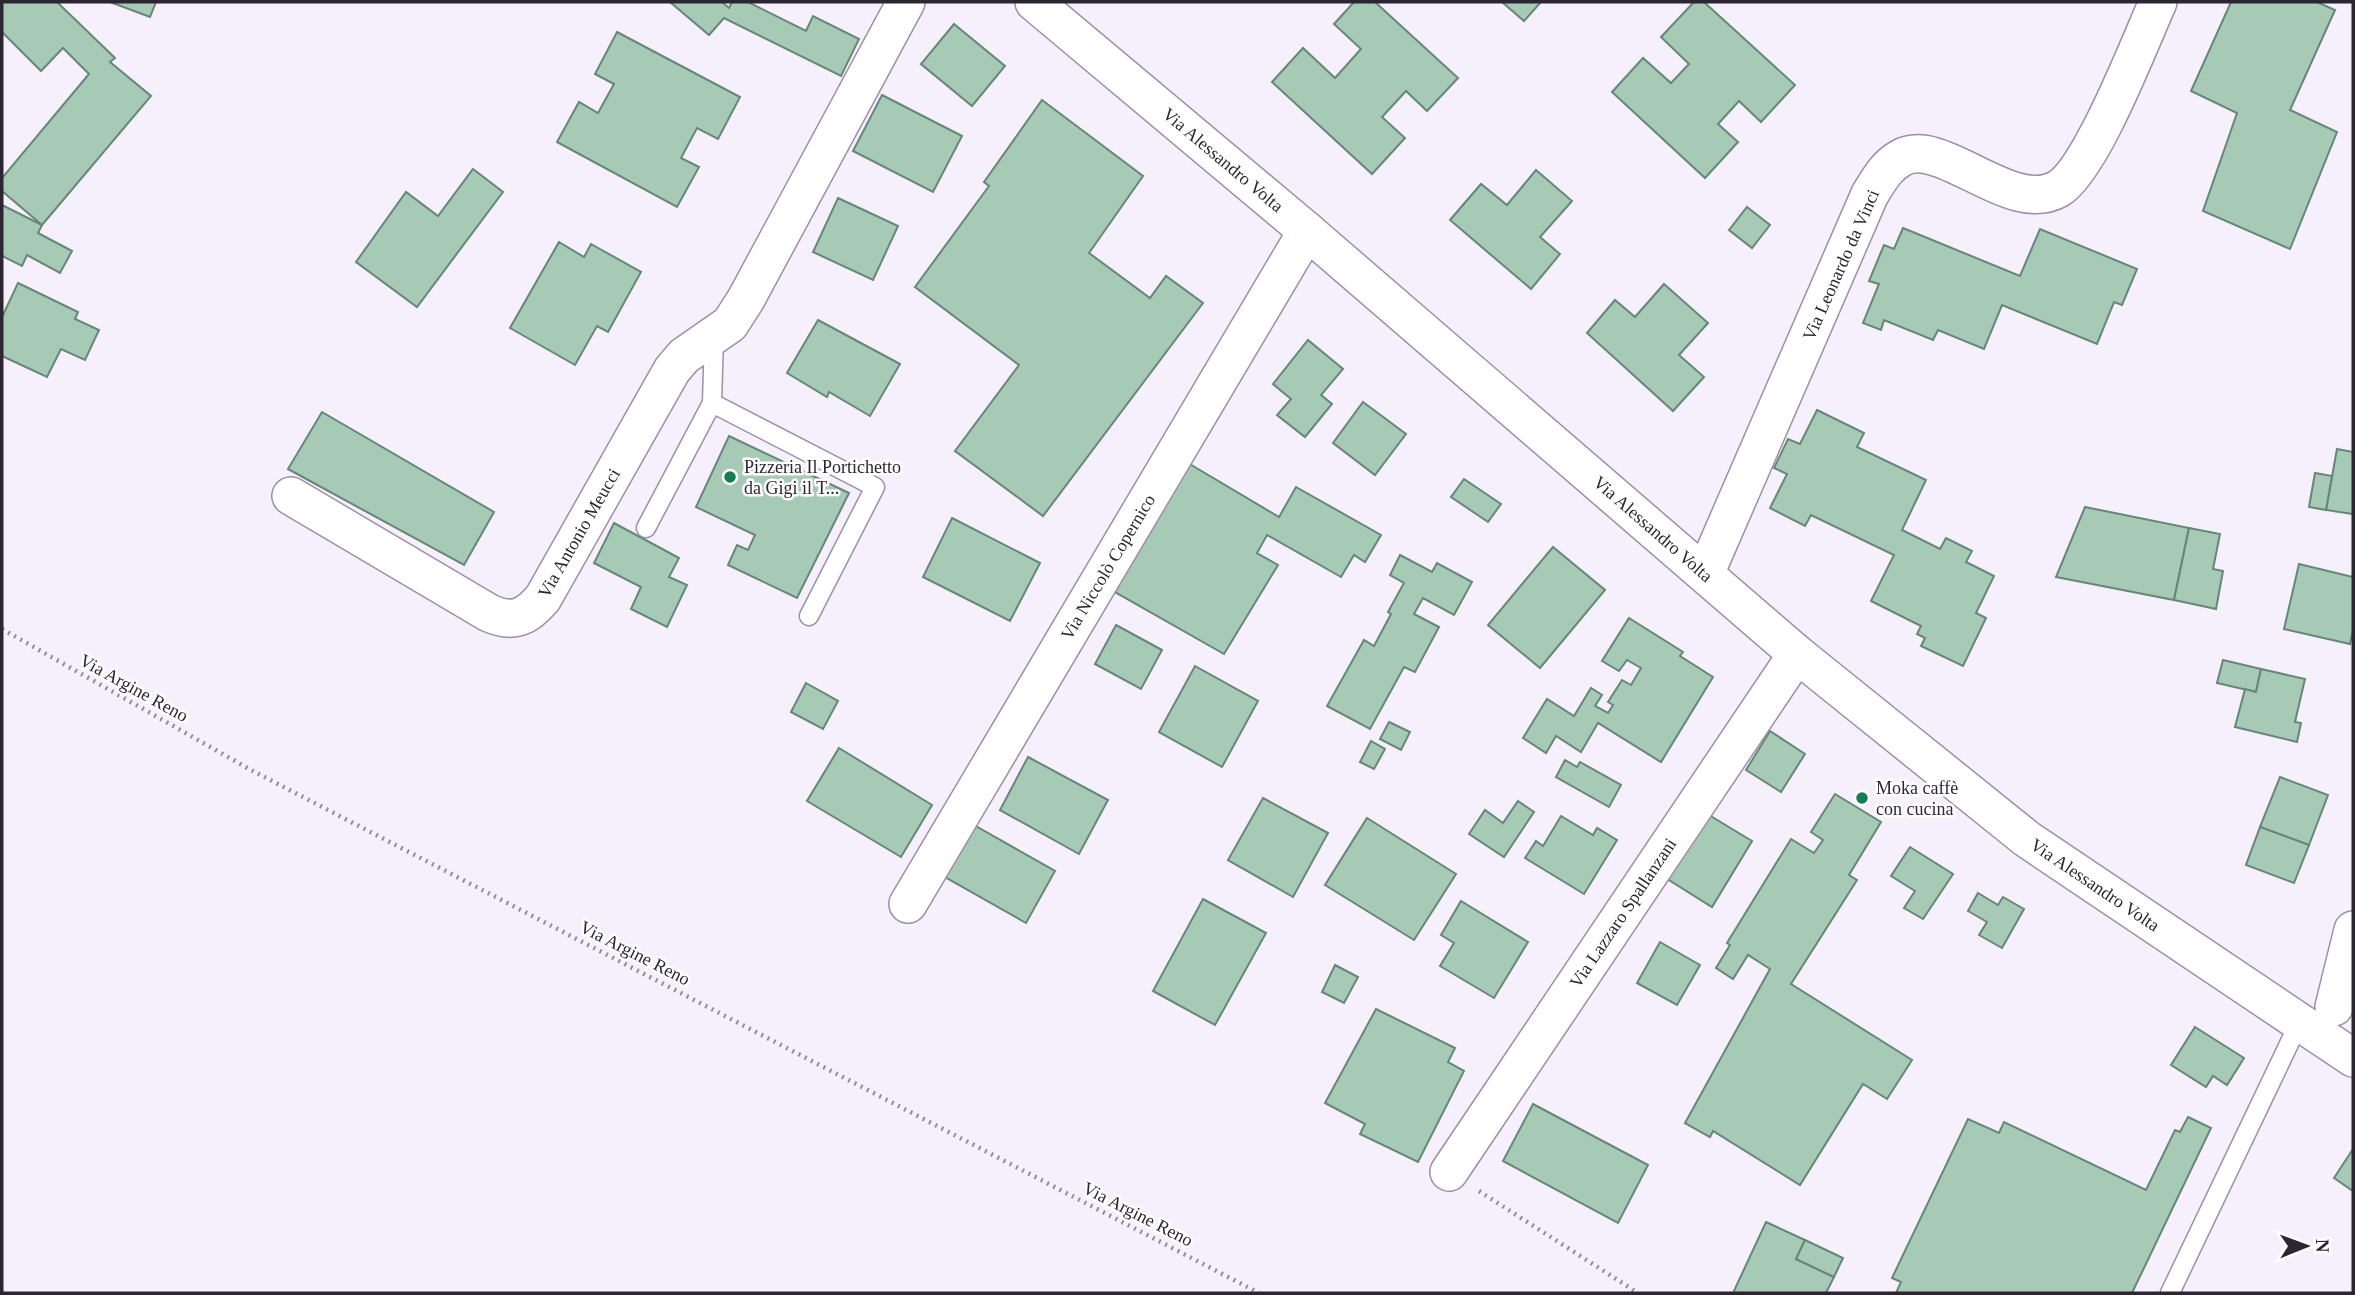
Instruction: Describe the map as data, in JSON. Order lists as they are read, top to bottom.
{
  "streets": {
    "street": [
      "Via Alessandro Volta",
      "Via Leonardo da Vinci",
      "Via Antonio Meucci",
      "Via Niccolò Copernico",
      "Via Lazzaro Spallanzani"
    ],
    "path": ["Via Argine Reno"]
  },
  "crossings": [
    ["Via Alessandro Volta", "Via Leonardo da Vinci"],
    ["Via Alessandro Volta", "Via Niccolò Copernico"],
    ["Via Alessandro Volta", "Via Lazzaro Spallanzani"]
  ],
  "places": ["Pizzeria Il Portichetto da Gigi il T...", "Moka caffè con cucina"],
  "north": "right"
}
